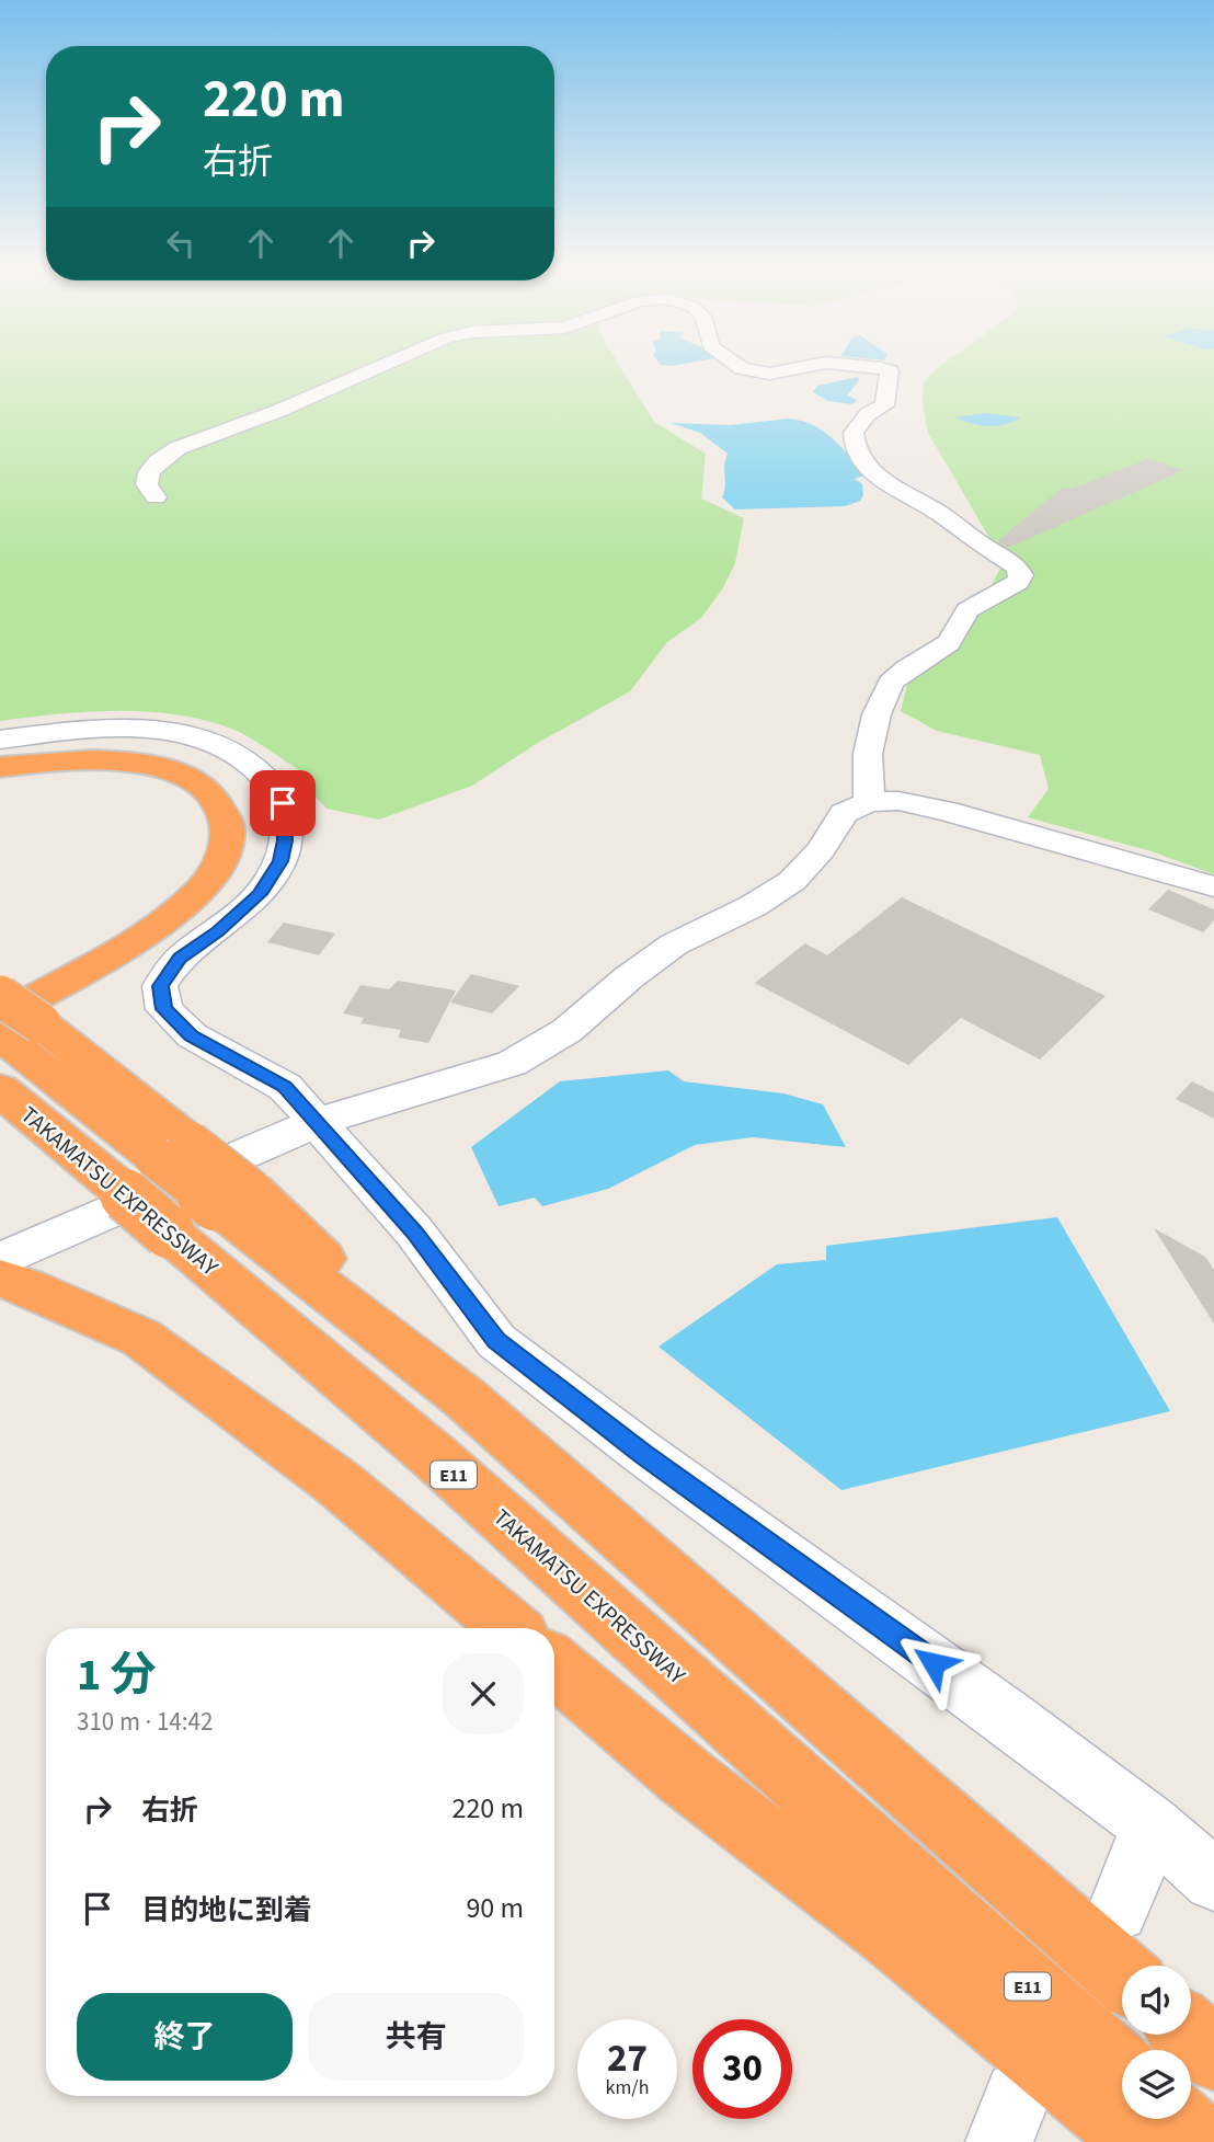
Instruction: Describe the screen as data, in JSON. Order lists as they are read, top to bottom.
{
  "streets": {
    "highway": ["TAKAMATSU EXPRESSWAY", "E11"]
  },
  "page": {
    "turn": ["220 m", "右折"],
    "heading": ["1 分", "310 m · 14:42"],
    "list": [
      {
        "name": "右折",
        "value": "220 m"
      },
      {
        "name": "目的地に到着",
        "value": "90 m"
      }
    ],
    "buttons": ["終了", "共有"],
    "speed": "27 km/h",
    "limit": "30"
  }
}
